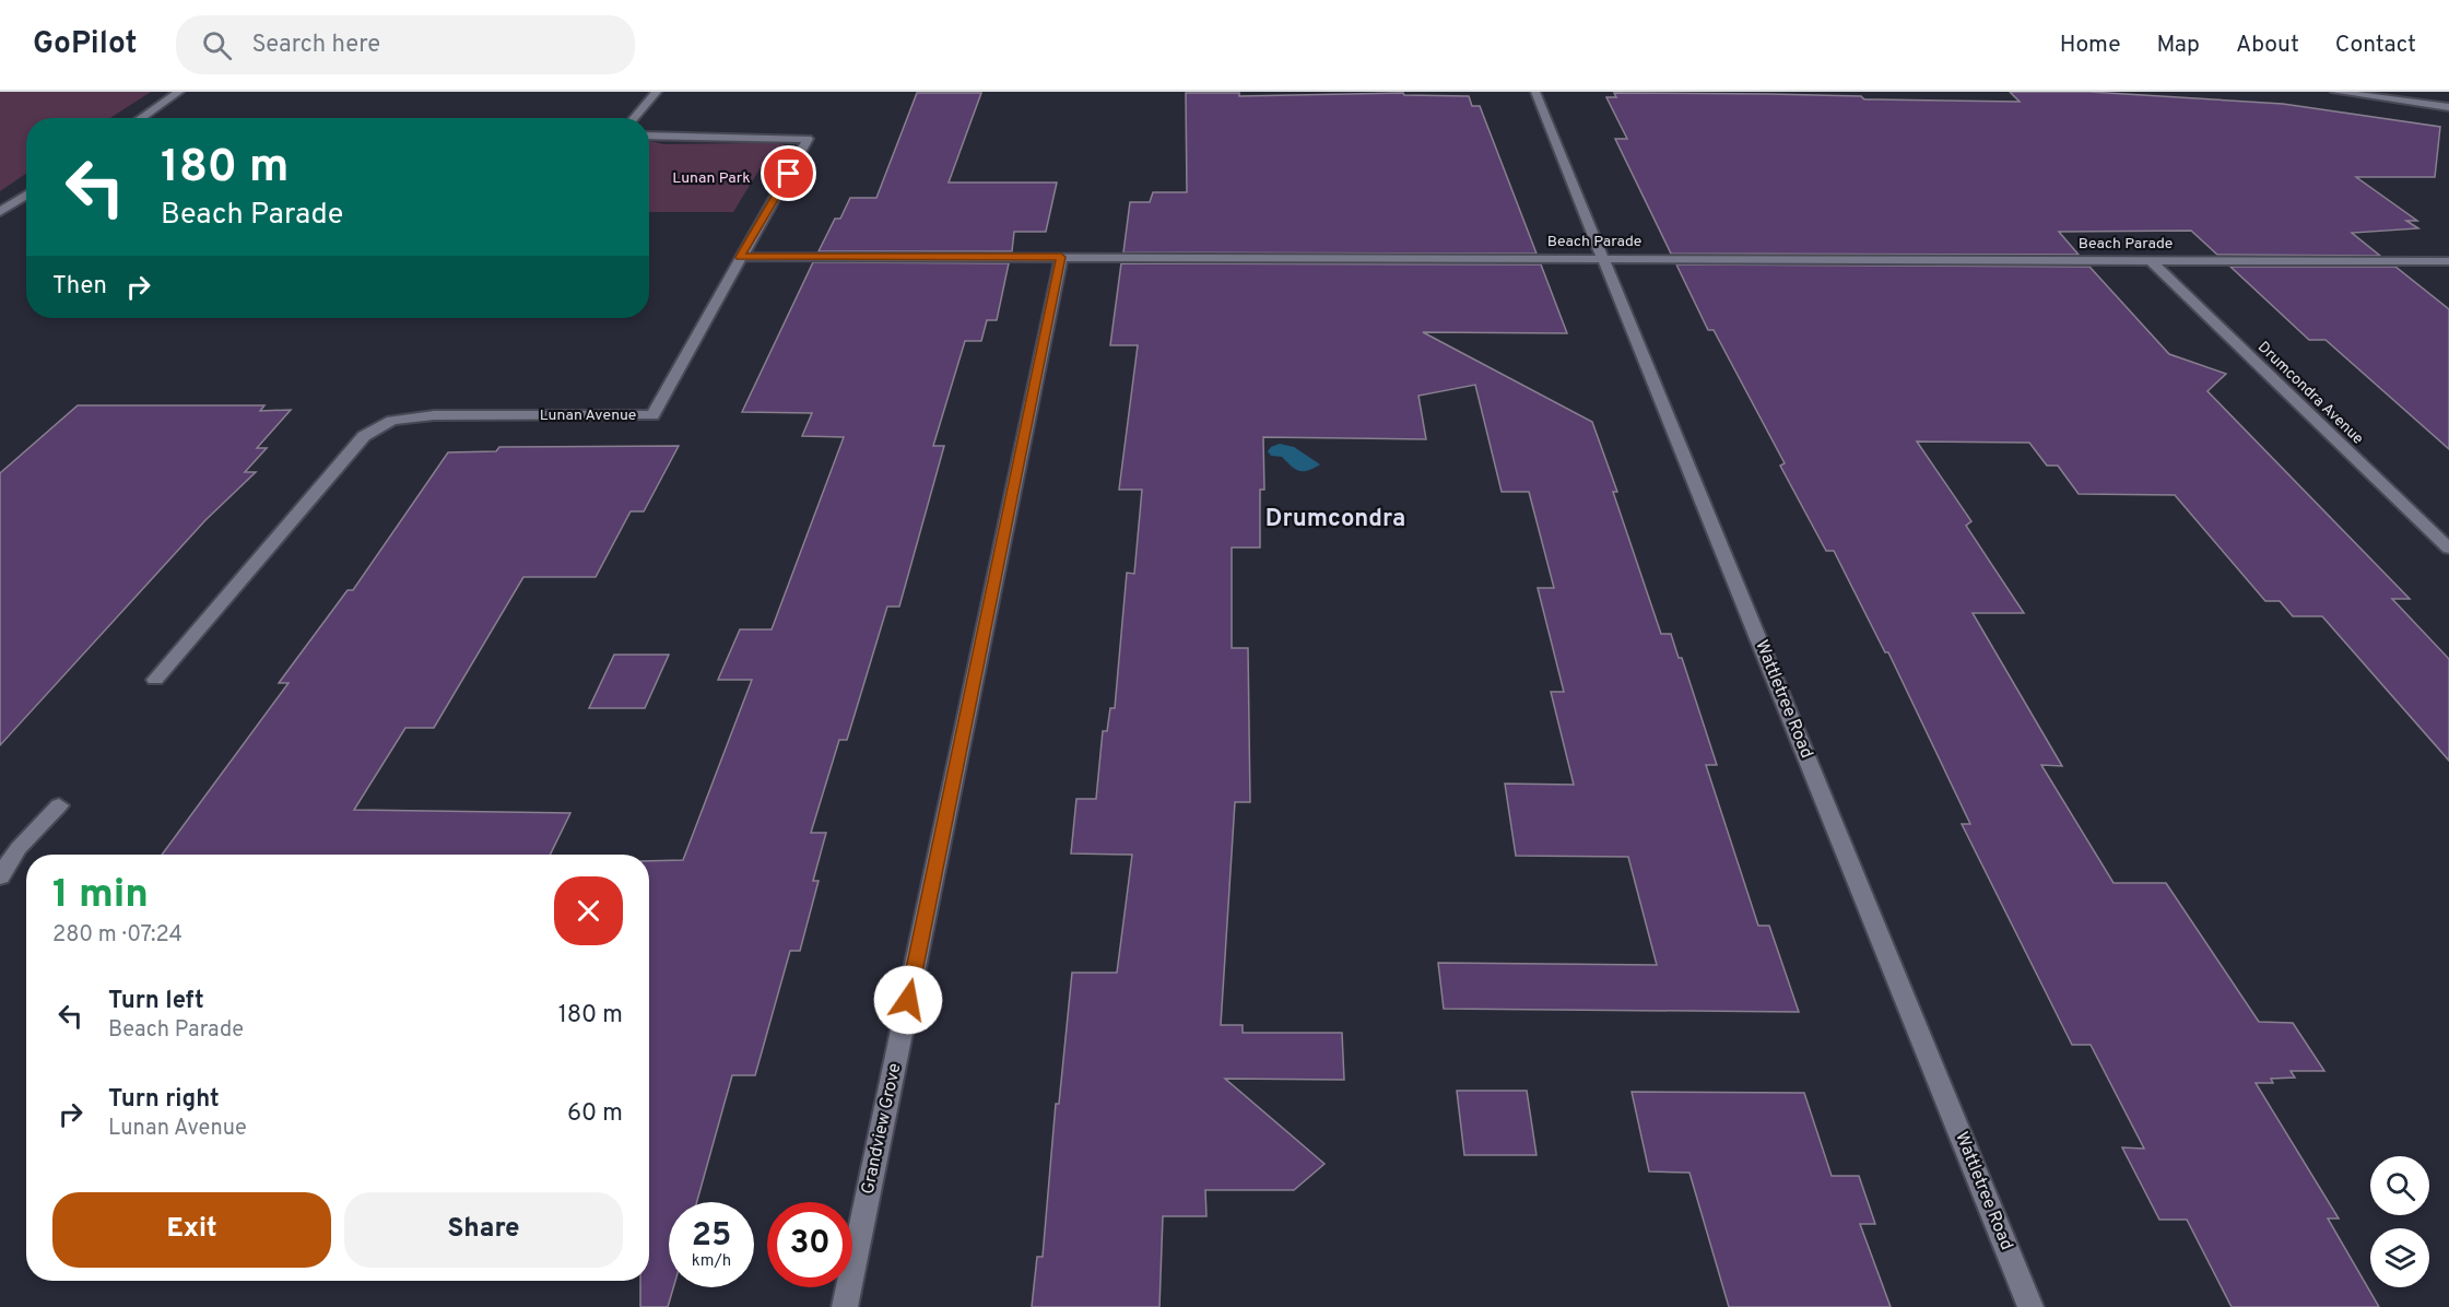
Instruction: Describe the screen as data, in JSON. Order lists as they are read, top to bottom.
{
  "streets": {
    "street": [
      "Beach Parade",
      "Drumcondra Avenue",
      "Lunan Avenue",
      "Wattletree Road",
      "Grandview Grove"
    ]
  },
  "crossings": [
    ["Beach Parade", "Drumcondra Avenue"],
    ["Beach Parade", "Lunan Avenue"],
    ["Beach Parade", "Wattletree Road"],
    ["Beach Parade", "Grandview Grove"]
  ],
  "districts": ["Drumcondra"],
  "parks": ["Lunan Park"],
  "page": {
    "header": "GoPilot",
    "search": "Search here",
    "nav": [
      "Home",
      "Map",
      "About",
      "Contact"
    ],
    "turn": ["180 m", "Beach Parade"],
    "then": "Then",
    "heading": ["1 min", "280 m · 07:24"],
    "list": [
      {
        "name": "Turn left",
        "note": "Beach Parade",
        "value": "180 m"
      },
      {
        "name": "Turn right",
        "note": "Lunan Avenue",
        "value": "60 m"
      }
    ],
    "buttons": ["Exit", "Share"],
    "speed": "25 km/h",
    "limit": "30"
  }
}
